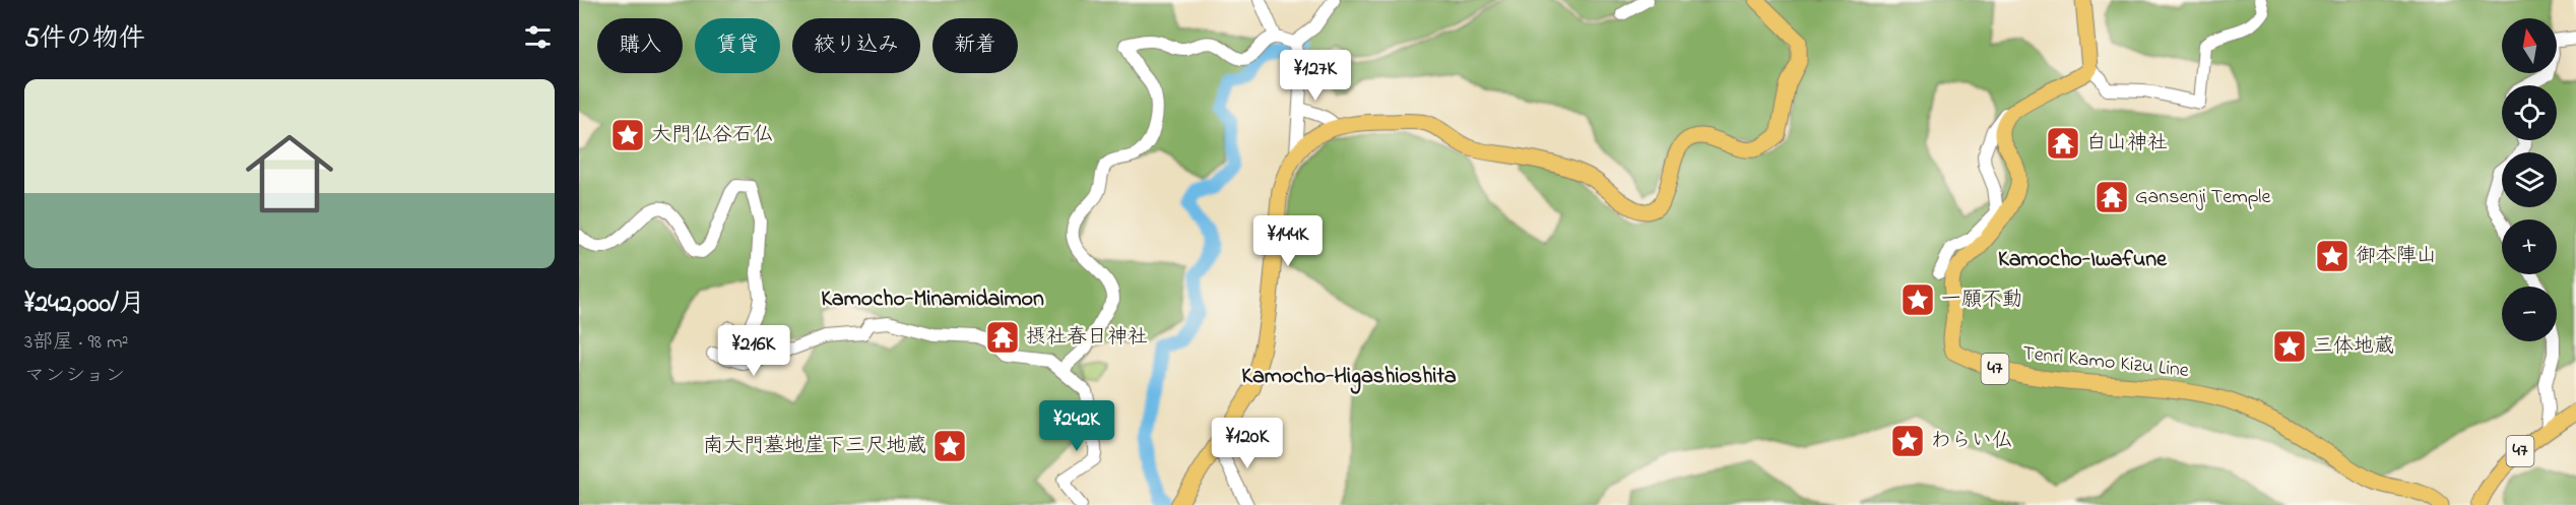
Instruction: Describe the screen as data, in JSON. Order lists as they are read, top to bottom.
{
  "streets": {
    "main road": ["Tenri Kamo Kizu Line", "47"]
  },
  "districts": ["Kamocho-Iwafune", "Kamocho-Minamidaimon", "Kamocho-Higashioshita"],
  "places": {
    "place": [
      "大門仏谷石仏",
      "御本陣山",
      "一願不動",
      "三体地蔵",
      "わらい仏",
      "南大門墓地崖下三尺地蔵"
    ],
    "temple": ["白山神社", "Gansenji Temple", "摂社春日神社"]
  },
  "north": "top",
  "page": {
    "heading": "5件の物件",
    "map_buttons": ["+", "−"],
    "chip": [
      "購入",
      "賃貸",
      "絞り込み",
      "新着"
    ],
    "price": [
      "¥127K",
      "¥144K",
      "¥216K",
      "¥242K",
      "¥120K"
    ],
    "list": [
      {
        "name": "¥242,000/月",
        "note": "3部屋 · 98 m² · マンション"
      }
    ]
  }
}
